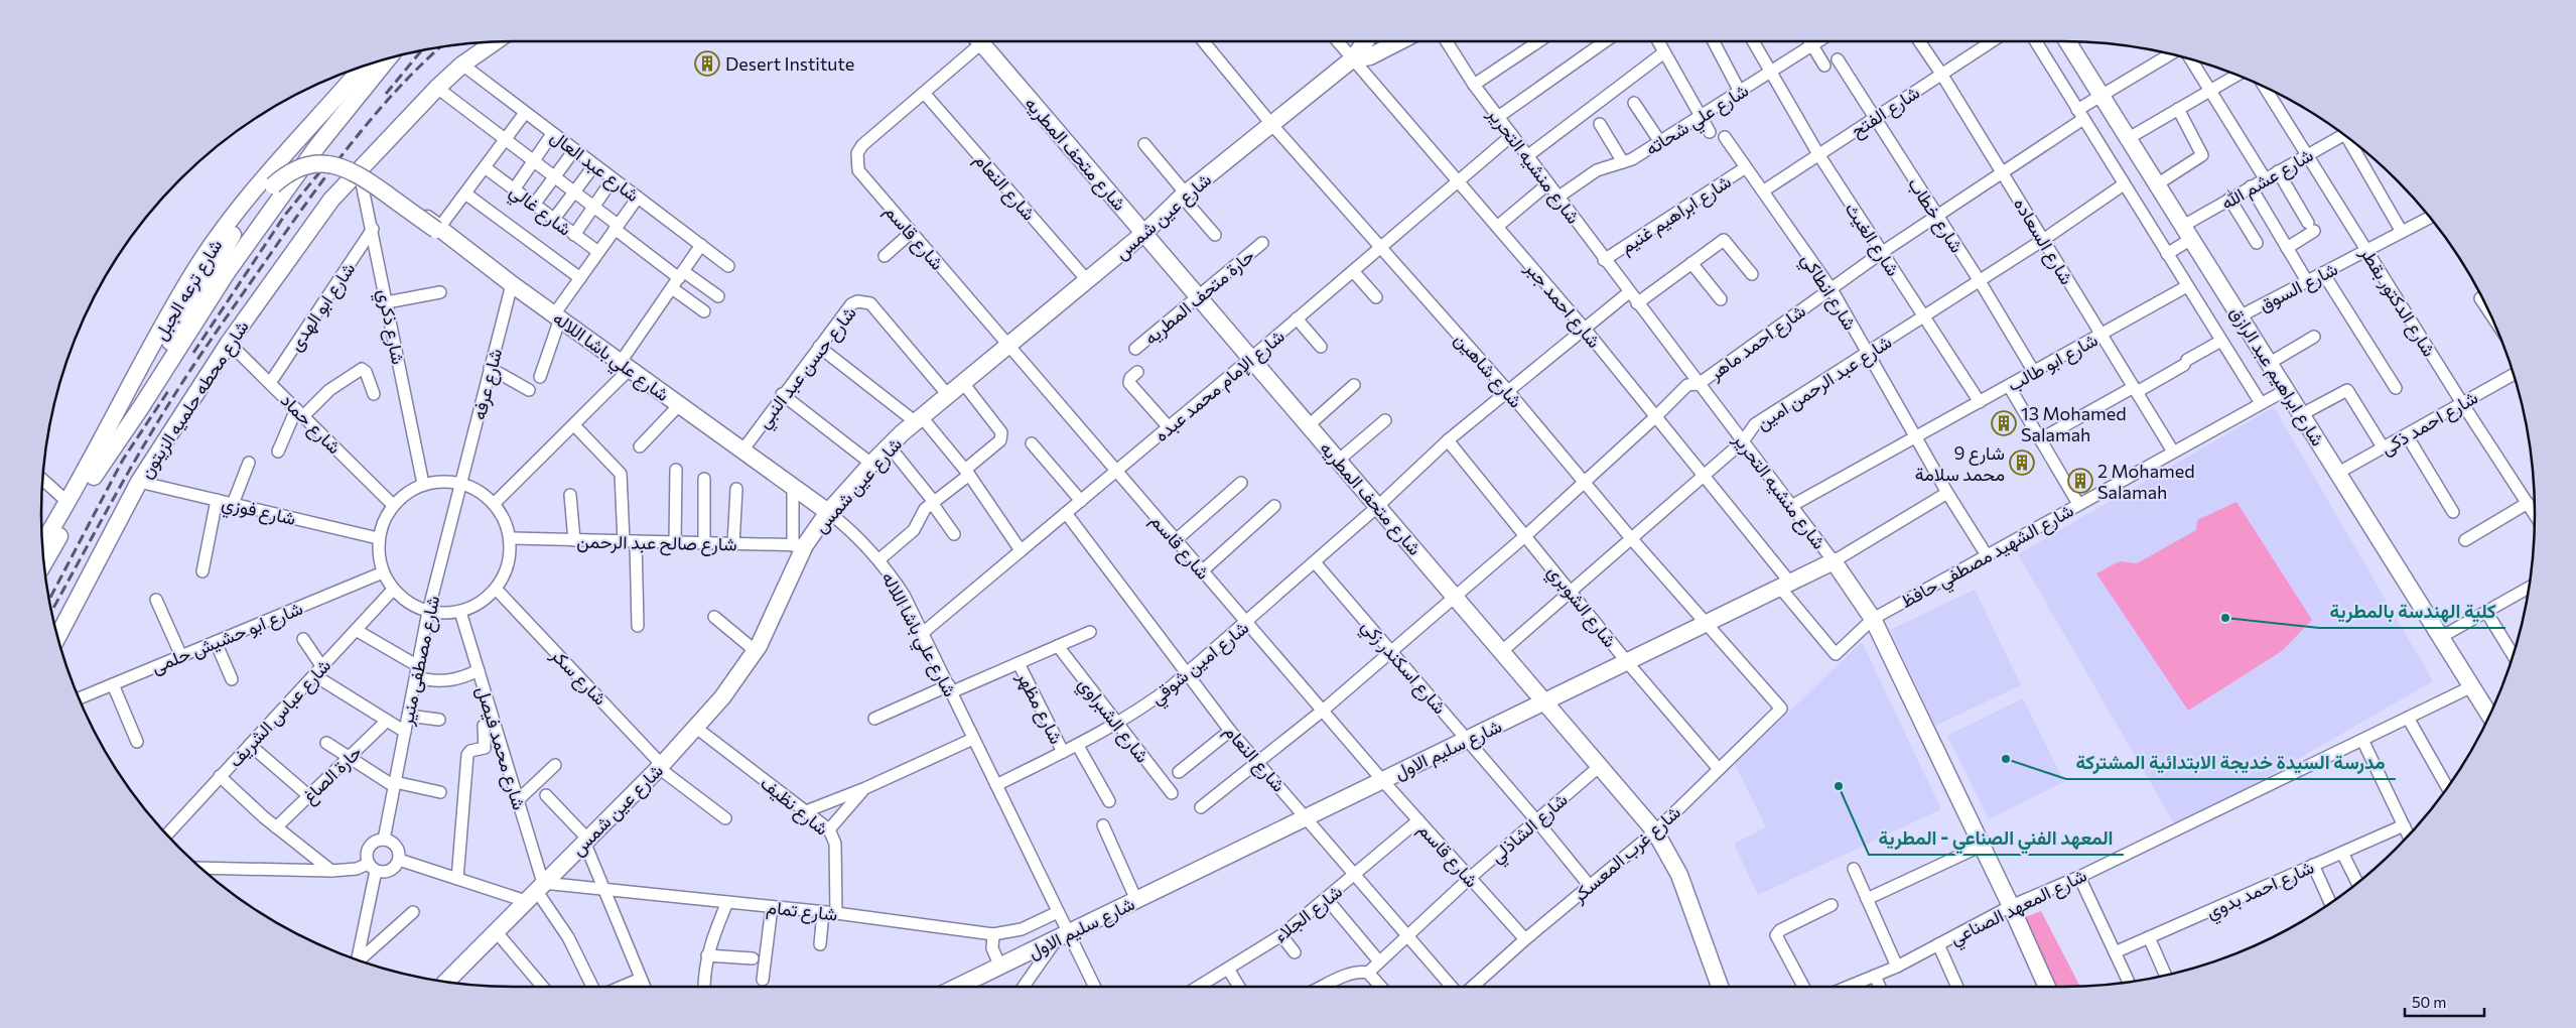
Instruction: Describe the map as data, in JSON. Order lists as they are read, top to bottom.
{
  "streets": {
    "street": [
      "شارع الفتح",
      "شارع علي شحاته",
      "شارع متحف المطريه",
      "شارع عبد العال",
      "شارع منشيه التحرير",
      "شارع عشم الله",
      "شارع النعام",
      "شارع غالي",
      "شارع ابراهيم غنيم",
      "شارع خطاب",
      "شارع عين شمس",
      "شارع قاسم",
      "شارع الغيث",
      "شارع السعاده",
      "شارع السوق",
      "شارع ترعه الجبل",
      "شارع انطاكي",
      "حارة متحف المطريه",
      "شارع الدكتور بقطر",
      "شارع احمد جبر",
      "شارع ابو الهدى",
      "شارع ذكري",
      "شارع احمد ماهر",
      "شارع علي باشا اللاله",
      "شارع ابو طالب",
      "شارع حسن عبد النبي",
      "شارع شاهين",
      "شارع ابراهيم عبد الرازق",
      "شارع عبد الرحمن امين",
      "شارع عرفه",
      "شارع الإمام محمد عبده",
      "شارع محطه حلميه الزيتون",
      "شارع احمد ذكى",
      "شارع حماد",
      "شارع فوزي",
      "شارع صالح عبد الرحمن",
      "شارع الشهيد مصطفي حافظ",
      "شارع الشوبري",
      "شارع ابو حشيش حلمى",
      "شارع مصطفى منير",
      "شارع امين شوقي",
      "شارع اسكندر زكي",
      "شارع سكر",
      "شارع مظهر",
      "شارع عباس الشريف",
      "شارع الشبراوي",
      "شارع محمد فيصل",
      "شارع سليم الاول",
      "حارة الصاغ",
      "شارع نظيف",
      "شارع الشاذلي",
      "شارع غرب المعسكر",
      "شارع احمد بدوي",
      "شارع المعهد الصناعي",
      "شارع تمام",
      "شارع الجلاء"
    ]
  },
  "crossings": [
    ["شارع الفتح", "شارع خطاب"],
    ["شارع الفتح", "شارع الغيث"],
    ["شارع الفتح", "شارع السعاده"],
    ["شارع الفتح", "شارع انطاكي"],
    ["شارع علي شحاته", "شارع منشيه التحرير"],
    ["شارع علي شحاته", "شارع الغيث"],
    ["شارع متحف المطريه", "شارع عين شمس"],
    ["شارع متحف المطريه", "حارة متحف المطريه"],
    ["شارع متحف المطريه", "شارع احمد ماهر"],
    ["شارع متحف المطريه", "شارع عبد الرحمن امين"],
    ["شارع متحف المطريه", "شارع الإمام محمد عبده"],
    ["شارع متحف المطريه", "شارع امين شوقي"],
    ["شارع متحف المطريه", "شارع سليم الاول"],
    ["شارع متحف المطريه", "شارع الشاذلي"],
    ["شارع متحف المطريه", "شارع غرب المعسكر"],
    ["شارع عبد العال", "شارع محطه حلميه الزيتون"],
    ["شارع منشيه التحرير", "شارع ابراهيم غنيم"],
    ["شارع منشيه التحرير", "شارع احمد جبر"],
    ["شارع منشيه التحرير", "شارع احمد ماهر"],
    ["شارع منشيه التحرير", "شارع ابو طالب"],
    ["شارع منشيه التحرير", "شارع عبد الرحمن امين"],
    ["شارع منشيه التحرير", "شارع الإمام محمد عبده"],
    ["شارع منشيه التحرير", "شارع الشهيد مصطفي حافظ"],
    ["شارع منشيه التحرير", "شارع امين شوقي"],
    ["شارع منشيه التحرير", "شارع سليم الاول"],
    ["شارع منشيه التحرير", "شارع المعهد الصناعي"],
    ["شارع عشم الله", "شارع الدكتور بقطر"],
    ["شارع عشم الله", "شارع ابراهيم عبد الرازق"],
    ["شارع النعام", "شارع عين شمس"],
    ["شارع النعام", "شارع قاسم"],
    ["شارع النعام", "شارع احمد ماهر"],
    ["شارع النعام", "شارع الإمام محمد عبده"],
    ["شارع النعام", "شارع امين شوقي"],
    ["شارع النعام", "شارع سليم الاول"],
    ["شارع النعام", "شارع الشاذلي"],
    ["شارع النعام", "شارع الجلاء"],
    ["شارع ابراهيم غنيم", "شارع انطاكي"],
    ["شارع خطاب", "شارع احمد ماهر"],
    ["شارع خطاب", "شارع ابو طالب"],
    ["شارع خطاب", "شارع عبد الرحمن امين"],
    ["شارع عين شمس", "شارع قاسم"],
    ["شارع عين شمس", "شارع احمد جبر"],
    ["شارع عين شمس", "شارع علي باشا اللاله"],
    ["شارع عين شمس", "شارع حسن عبد النبي"],
    ["شارع عين شمس", "شارع شاهين"],
    ["شارع عين شمس", "شارع صالح عبد الرحمن"],
    ["شارع عين شمس", "شارع سكر"],
    ["شارع عين شمس", "شارع محمد فيصل"],
    ["شارع عين شمس", "شارع نظيف"],
    ["شارع عين شمس", "شارع تمام"],
    ["شارع قاسم", "شارع احمد ماهر"],
    ["شارع قاسم", "شارع الإمام محمد عبده"],
    ["شارع قاسم", "شارع امين شوقي"],
    ["شارع قاسم", "شارع سليم الاول"],
    ["شارع قاسم", "شارع الشاذلي"],
    ["شارع قاسم", "شارع غرب المعسكر"],
    ["شارع قاسم", "شارع الجلاء"],
    ["شارع الغيث", "شارع احمد ماهر"],
    ["شارع الغيث", "شارع ابو طالب"],
    ["شارع الغيث", "شارع عبد الرحمن امين"],
    ["شارع السعاده", "شارع احمد ماهر"],
    ["شارع السعاده", "شارع ابو طالب"],
    ["شارع السعاده", "شارع عبد الرحمن امين"],
    ["شارع السعاده", "شارع الشهيد مصطفي حافظ"],
    ["شارع السوق", "شارع الدكتور بقطر"],
    ["شارع السوق", "شارع ابراهيم عبد الرازق"],
    ["شارع ترعه الجبل", "شارع علي باشا اللاله"],
    ["شارع انطاكي", "شارع احمد ماهر"],
    ["شارع انطاكي", "شارع ابو طالب"],
    ["شارع انطاكي", "شارع عبد الرحمن امين"],
    ["شارع انطاكي", "شارع الشهيد مصطفي حافظ"],
    ["شارع انطاكي", "شارع سليم الاول"],
    ["شارع الدكتور بقطر", "شارع احمد ذكى"],
    ["شارع احمد جبر", "شارع احمد ماهر"],
    ["شارع احمد جبر", "شارع عبد الرحمن امين"],
    ["شارع احمد جبر", "شارع الإمام محمد عبده"],
    ["شارع احمد جبر", "شارع الشهيد مصطفي حافظ"],
    ["شارع احمد جبر", "شارع امين شوقي"],
    ["شارع احمد جبر", "شارع سليم الاول"],
    ["شارع ابو الهدى", "شارع ذكري"],
    ["شارع ابو الهدى", "شارع حماد"],
    ["شارع ذكري", "شارع علي باشا اللاله"],
    ["شارع ذكري", "شارع محطه حلميه الزيتون"],
    ["شارع احمد ماهر", "شارع شاهين"],
    ["شارع احمد ماهر", "شارع ابراهيم عبد الرازق"],
    ["شارع احمد ماهر", "شارع الشوبري"],
    ["شارع احمد ماهر", "شارع اسكندر زكي"],
    ["شارع علي باشا اللاله", "شارع حسن عبد النبي"],
    ["شارع علي باشا اللاله", "شارع عرفه"],
    ["شارع علي باشا اللاله", "شارع الإمام محمد عبده"],
    ["شارع علي باشا اللاله", "شارع محطه حلميه الزيتون"],
    ["شارع علي باشا اللاله", "شارع امين شوقي"],
    ["شارع علي باشا اللاله", "شارع سليم الاول"],
    ["شارع علي باشا اللاله", "شارع تمام"],
    ["شارع ابو طالب", "شارع ابراهيم عبد الرازق"],
    ["شارع شاهين", "شارع عبد الرحمن امين"],
    ["شارع شاهين", "شارع الإمام محمد عبده"],
    ["شارع شاهين", "شارع امين شوقي"],
    ["شارع شاهين", "شارع سليم الاول"],
    ["شارع شاهين", "شارع غرب المعسكر"],
    ["شارع ابراهيم عبد الرازق", "شارع عبد الرحمن امين"],
    ["شارع ابراهيم عبد الرازق", "شارع احمد ذكى"],
    ["شارع ابراهيم عبد الرازق", "شارع الشهيد مصطفي حافظ"],
    ["شارع ابراهيم عبد الرازق", "شارع المعهد الصناعي"],
    ["شارع عبد الرحمن امين", "شارع الشوبري"],
    ["شارع عرفه", "شارع مصطفى منير"],
    ["شارع محطه حلميه الزيتون", "شارع حماد"],
    ["شارع محطه حلميه الزيتون", "شارع فوزي"],
    ["شارع الشوبري", "شارع امين شوقي"],
    ["شارع الشوبري", "شارع سليم الاول"],
    ["شارع الشوبري", "شارع غرب المعسكر"],
    ["شارع مصطفى منير", "شارع تمام"],
    ["شارع امين شوقي", "شارع اسكندر زكي"],
    ["شارع امين شوقي", "شارع مظهر"],
    ["شارع امين شوقي", "شارع الشبراوي"],
    ["شارع اسكندر زكي", "شارع سليم الاول"],
    ["شارع اسكندر زكي", "شارع الشاذلي"],
    ["شارع اسكندر زكي", "شارع غرب المعسكر"],
    ["شارع محمد فيصل", "شارع تمام"],
    ["شارع نظيف", "شارع تمام"]
  ],
  "places": {
    "building": [
      "Desert Institute",
      "13 Mohamed Salamah",
      "9 شارع محمد سلامة",
      "2 Mohamed Salamah"
    ],
    "other": ["كلية الهندسة بالمطرية", "مدرسة السيدة خديجة الابتدائية المشتركة", "المعهد الفني الصناعي - المطرية"]
  },
  "scale_bar": "50 m"
}
